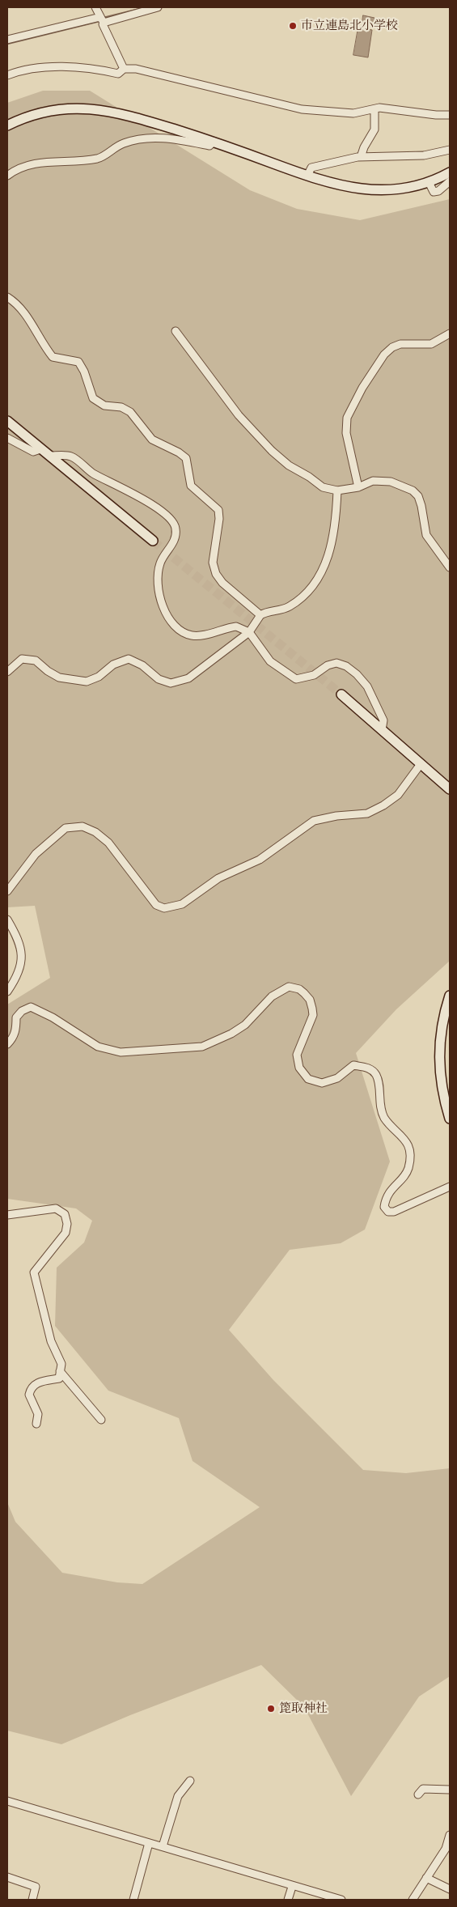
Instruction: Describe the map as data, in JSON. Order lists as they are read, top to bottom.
{
  "places": ["市立連島北小学校", "箆取神社"]
}
